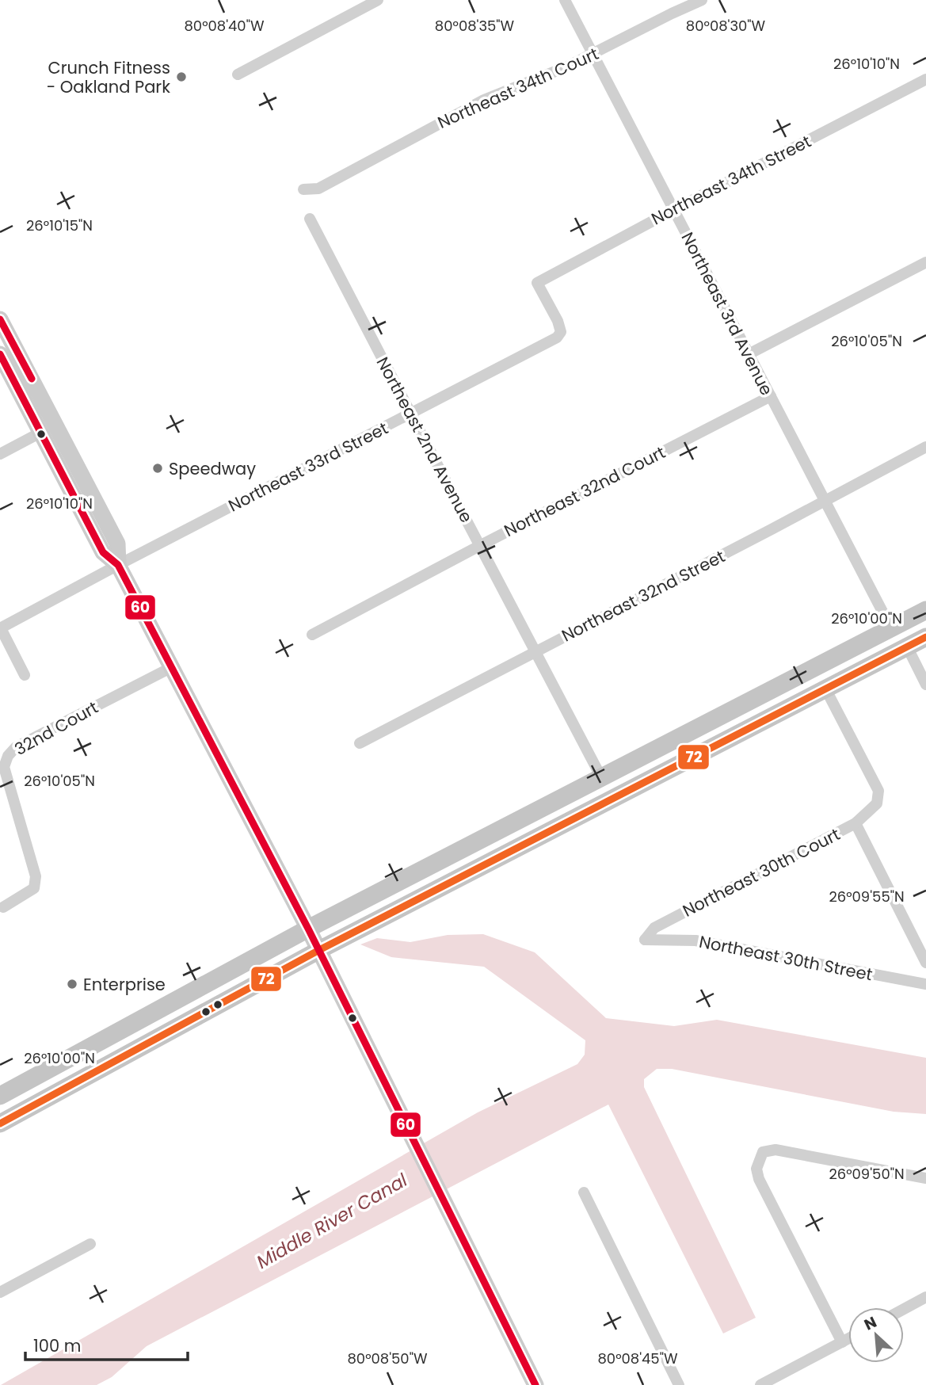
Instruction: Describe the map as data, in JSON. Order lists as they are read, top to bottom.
{
  "streets": {
    "street": [
      "Northeast 34th Court",
      "Northeast 34th Street",
      "Northeast 3rd Avenue",
      "Northeast 2nd Avenue",
      "Northeast 33rd Street",
      "Northeast 32nd Court",
      "Northeast 32nd Street",
      "32nd Court",
      "Northeast 30th Court",
      "Northeast 30th Street"
    ]
  },
  "crossings": [
    ["Northeast 34th Court", "Northeast 3rd Avenue"],
    ["Northeast 34th Street", "Northeast 3rd Avenue"],
    ["Northeast 34th Street", "Northeast 33rd Street"],
    ["Northeast 3rd Avenue", "Northeast 32nd Court"],
    ["Northeast 3rd Avenue", "Northeast 32nd Street"],
    ["Northeast 2nd Avenue", "Northeast 33rd Street"],
    ["Northeast 2nd Avenue", "Northeast 32nd Court"],
    ["Northeast 2nd Avenue", "Northeast 32nd Street"],
    ["Northeast 30th Court", "Northeast 30th Street"]
  ],
  "water": ["Middle River Canal"],
  "places": ["Crunch Fitness - Oakland Park", "Speedway", "Enterprise"],
  "lines": ["transit line 60", "transit line 72"],
  "scale_bar": "100 m",
  "north": "top left",
  "coordinates": [
    "80°08'40\"W",
    "80°08'35\"W",
    "80°08'30\"W",
    "26°10'10\"N",
    "26°10'15\"N",
    "26°10'05\"N",
    "26°10'00\"N",
    "26°09'55\"N",
    "26°09'50\"N",
    "80°08'50\"W",
    "80°08'45\"W"
  ]
}
